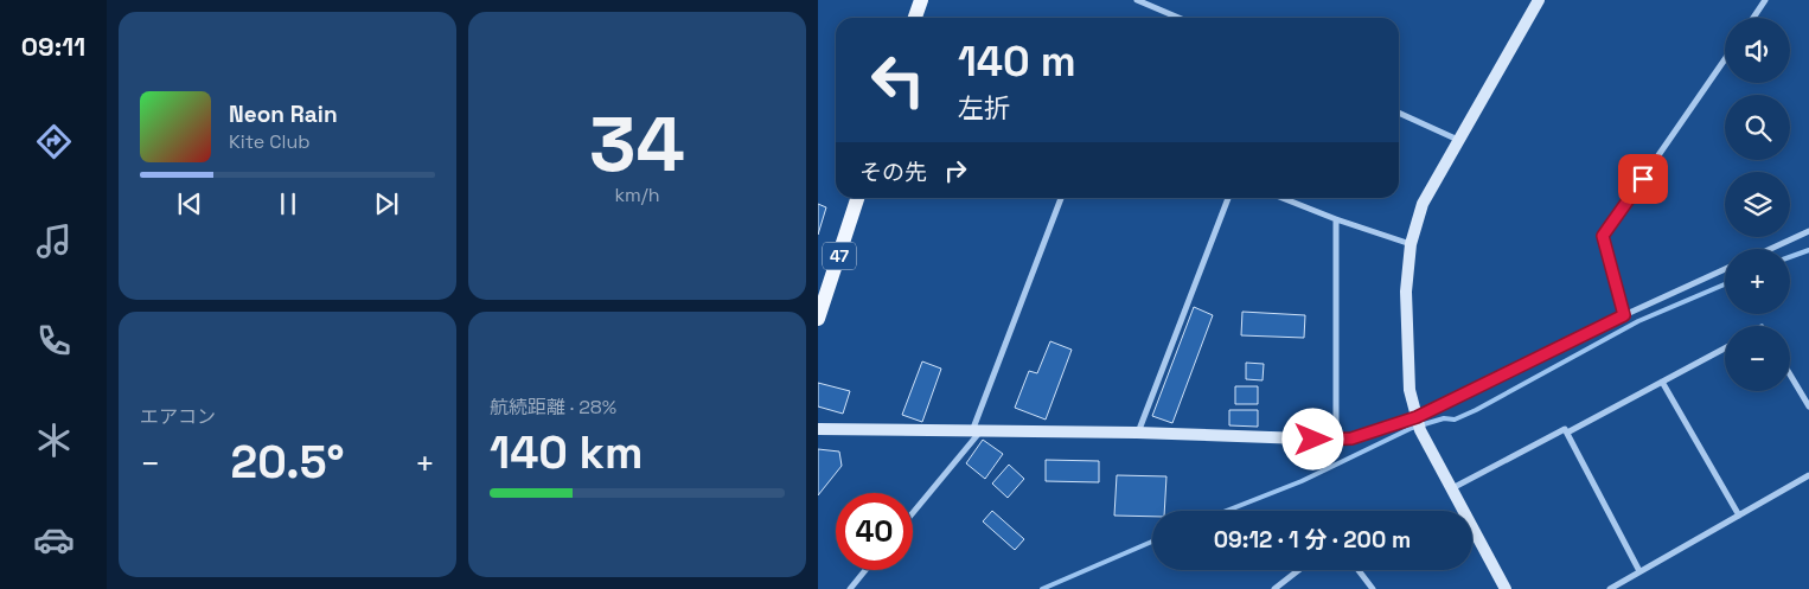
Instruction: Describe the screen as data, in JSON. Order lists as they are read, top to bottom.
{
  "streets": {
    "main road": ["47"]
  },
  "page": {
    "tabs": "09:11",
    "tile": [
      ["34", "km/h"],
      "エアコン",
      ["航続距離 · 28%", "140 km"]
    ],
    "map_buttons": ["+", "−"],
    "turn": ["140 m", "左折"],
    "song": ["Neon Rain", "Kite Club"],
    "then": "その先",
    "heat": ["−", "20.5°", "+"],
    "limit": "40",
    "trip": "09:12 · 1 分 · 200 m"
  }
}
